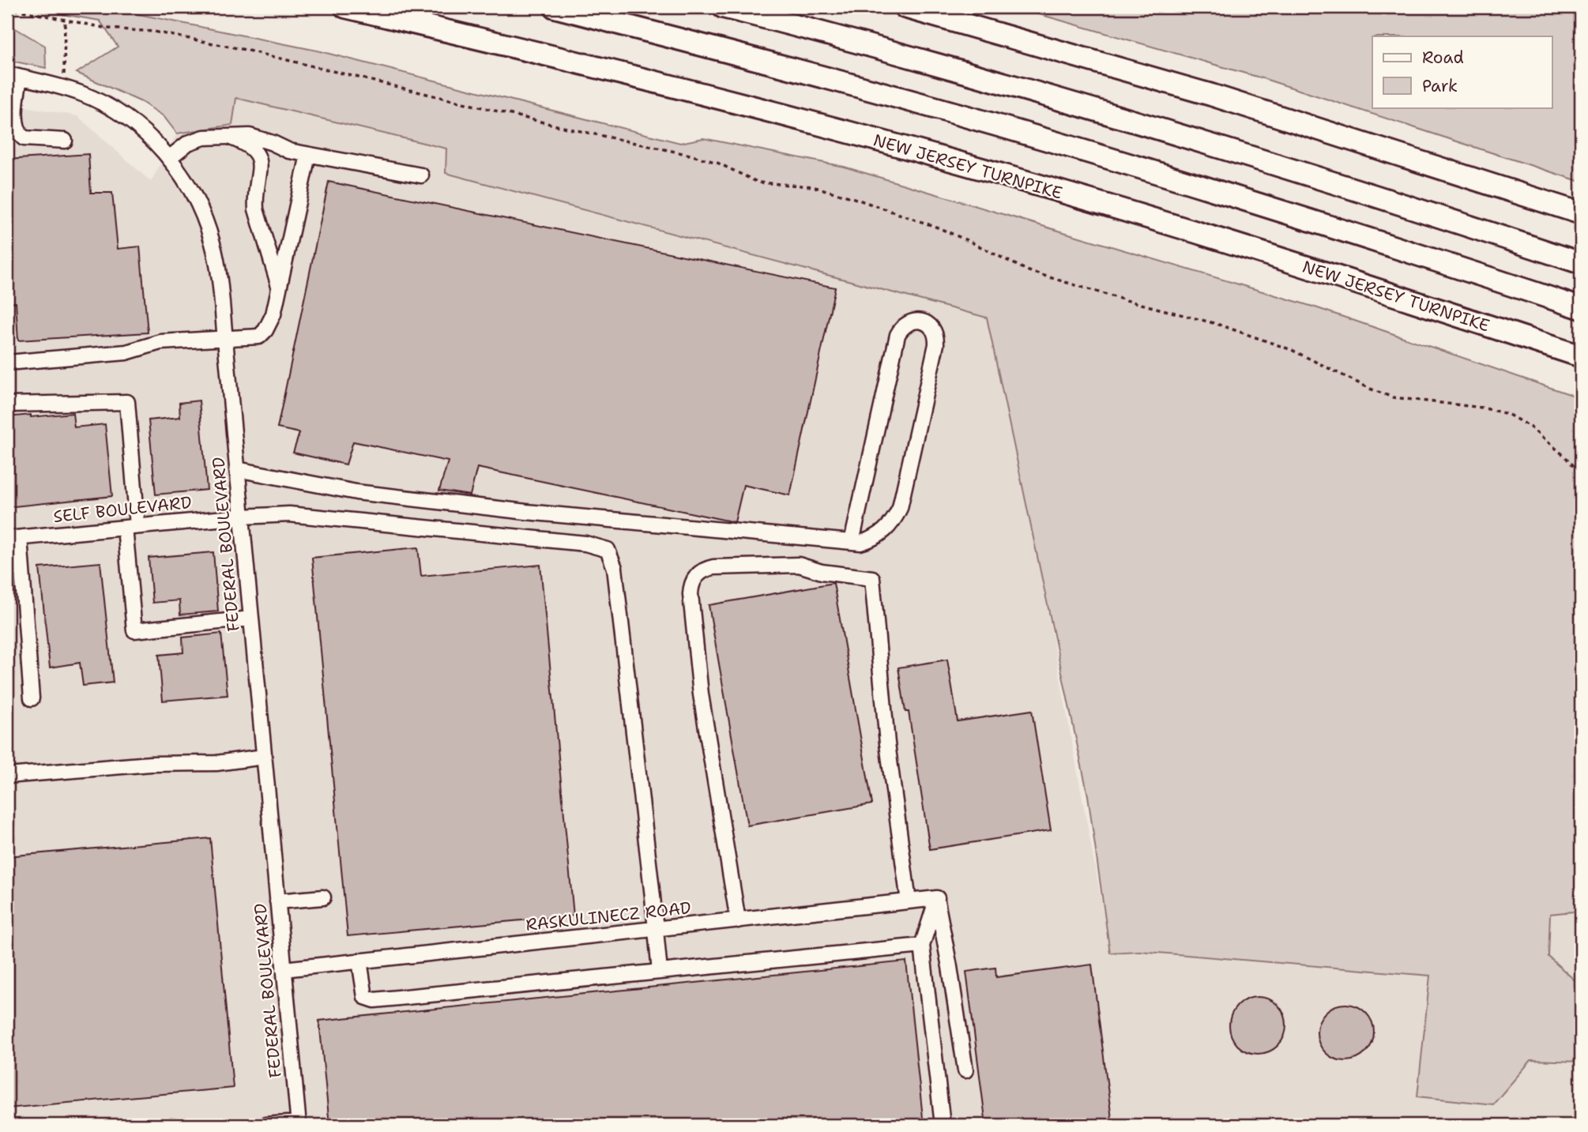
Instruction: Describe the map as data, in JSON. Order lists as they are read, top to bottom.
{
  "streets": {
    "highway": ["NEW JERSEY TURNPIKE"],
    "street": ["SELF BOULEVARD", "FEDERAL BOULEVARD", "RASKULINECZ ROAD"]
  },
  "crossings": [
    ["SELF BOULEVARD", "FEDERAL BOULEVARD"],
    ["SELF BOULEVARD", "RASKULINECZ ROAD"],
    ["FEDERAL BOULEVARD", "RASKULINECZ ROAD"]
  ],
  "legend": ["Road", "Park"]
}
